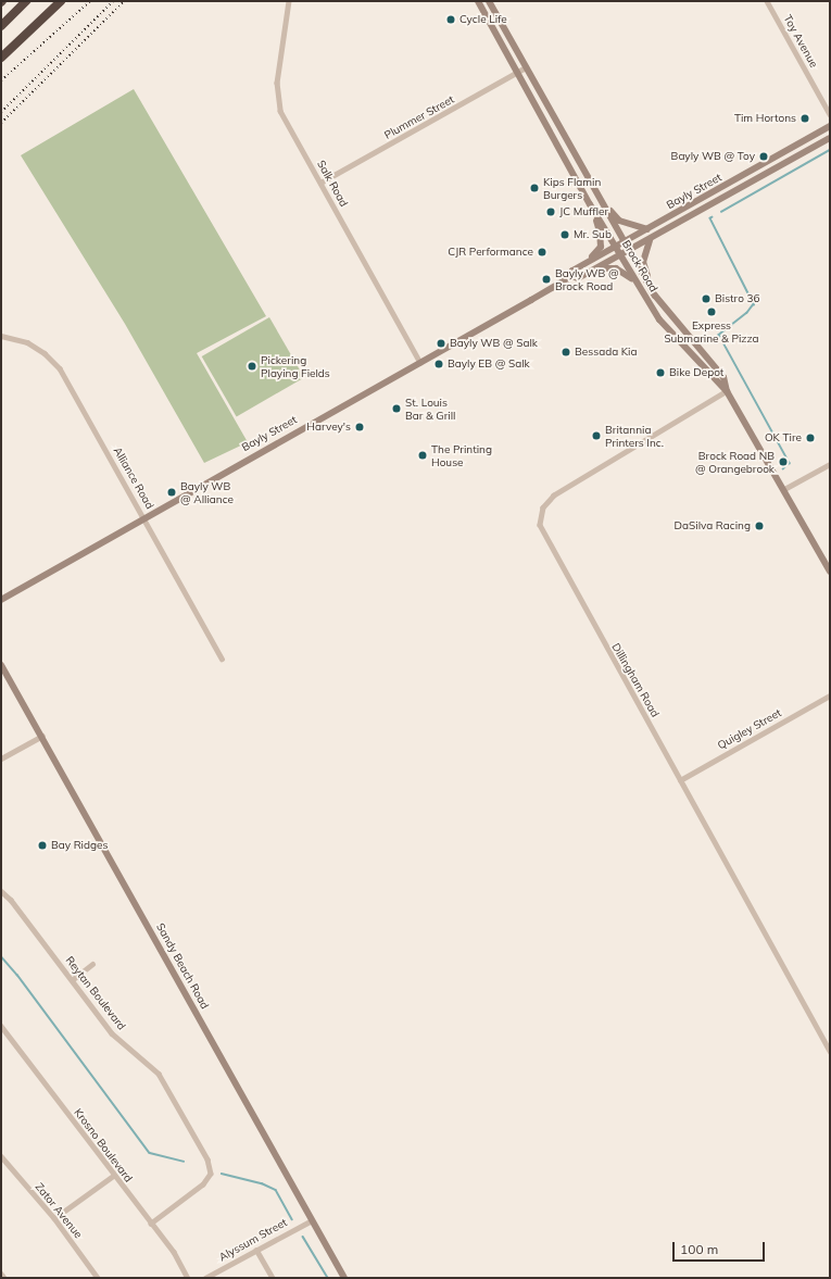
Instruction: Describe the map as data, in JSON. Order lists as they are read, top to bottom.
{
  "streets": {
    "main road": ["Bayly Street", "Brock Road", "Sandy Beach Road"],
    "street": [
      "Toy Avenue",
      "Plummer Street",
      "Salk Road",
      "Alliance Road",
      "Dillingham Road",
      "Quigley Street",
      "Reytan Boulevard",
      "Krosno Boulevard",
      "Zator Avenue",
      "Alyssum Street"
    ]
  },
  "crossings": [
    ["Plummer Street", "Salk Road"],
    ["Plummer Street", "Brock Road"],
    ["Salk Road", "Bayly Street"],
    ["Bayly Street", "Brock Road"],
    ["Bayly Street", "Alliance Road"],
    ["Brock Road", "Dillingham Road"],
    ["Dillingham Road", "Quigley Street"],
    ["Sandy Beach Road", "Alyssum Street"],
    ["Reytan Boulevard", "Krosno Boulevard"]
  ],
  "places": [
    "Cycle Life",
    "Tim Hortons",
    "Bayly WB @ Toy",
    "Kips Flamin Burgers",
    "JC Muffler",
    "Mr. Sub",
    "CJR Performance",
    "Bayly WB @ Brock Road",
    "Bistro 36",
    "Express Submarine & Pizza",
    "Bayly WB @ Salk",
    "Bessada Kia",
    "Bayly EB @ Salk",
    "Pickering Playing Fields",
    "Bike Depot",
    "St. Louis Bar & Grill",
    "Harvey's",
    "Britannia Printers Inc.",
    "OK Tire",
    "The Printing House",
    "Brock Road NB @ Orangebrook",
    "Bayly WB @ Alliance",
    "DaSilva Racing",
    "Bay Ridges"
  ],
  "scale_bar": "100 m"
}
